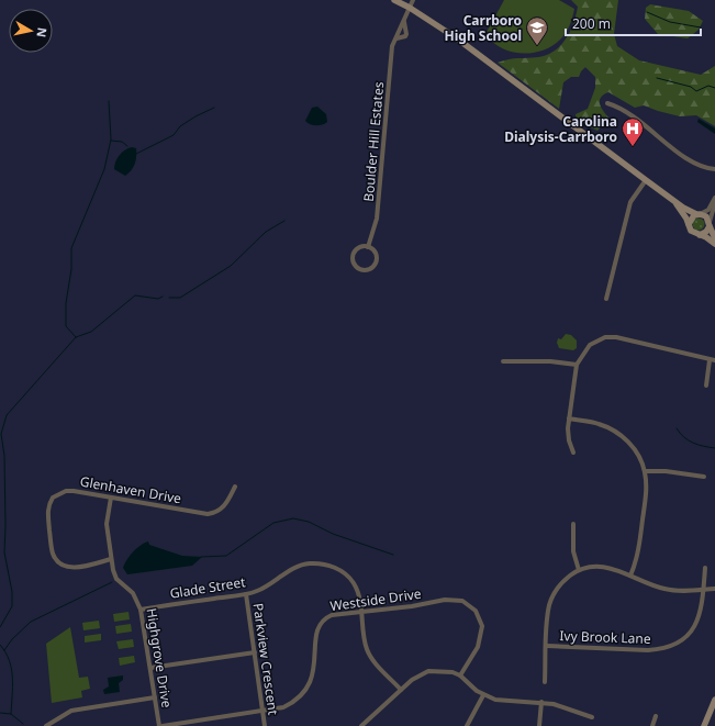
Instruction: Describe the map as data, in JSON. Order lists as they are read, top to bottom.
{
  "streets": {
    "street": [
      "Boulder Hill Estates",
      "Glenhaven Drive",
      "Glade Street",
      "Westside Drive",
      "Ivy Brook Lane",
      "Highgrove Drive",
      "Parkview Crescent"
    ]
  },
  "crossings": [
    ["Glenhaven Drive", "Highgrove Drive"],
    ["Glade Street", "Westside Drive"],
    ["Glade Street", "Highgrove Drive"],
    ["Glade Street", "Parkview Crescent"],
    ["Westside Drive", "Highgrove Drive"],
    ["Westside Drive", "Parkview Crescent"]
  ],
  "places": {
    "school or university": ["Carrboro High School"],
    "hospital": ["Carolina Dialysis-Carrboro"]
  },
  "scale_bar": "200 m",
  "north": "right"
}
